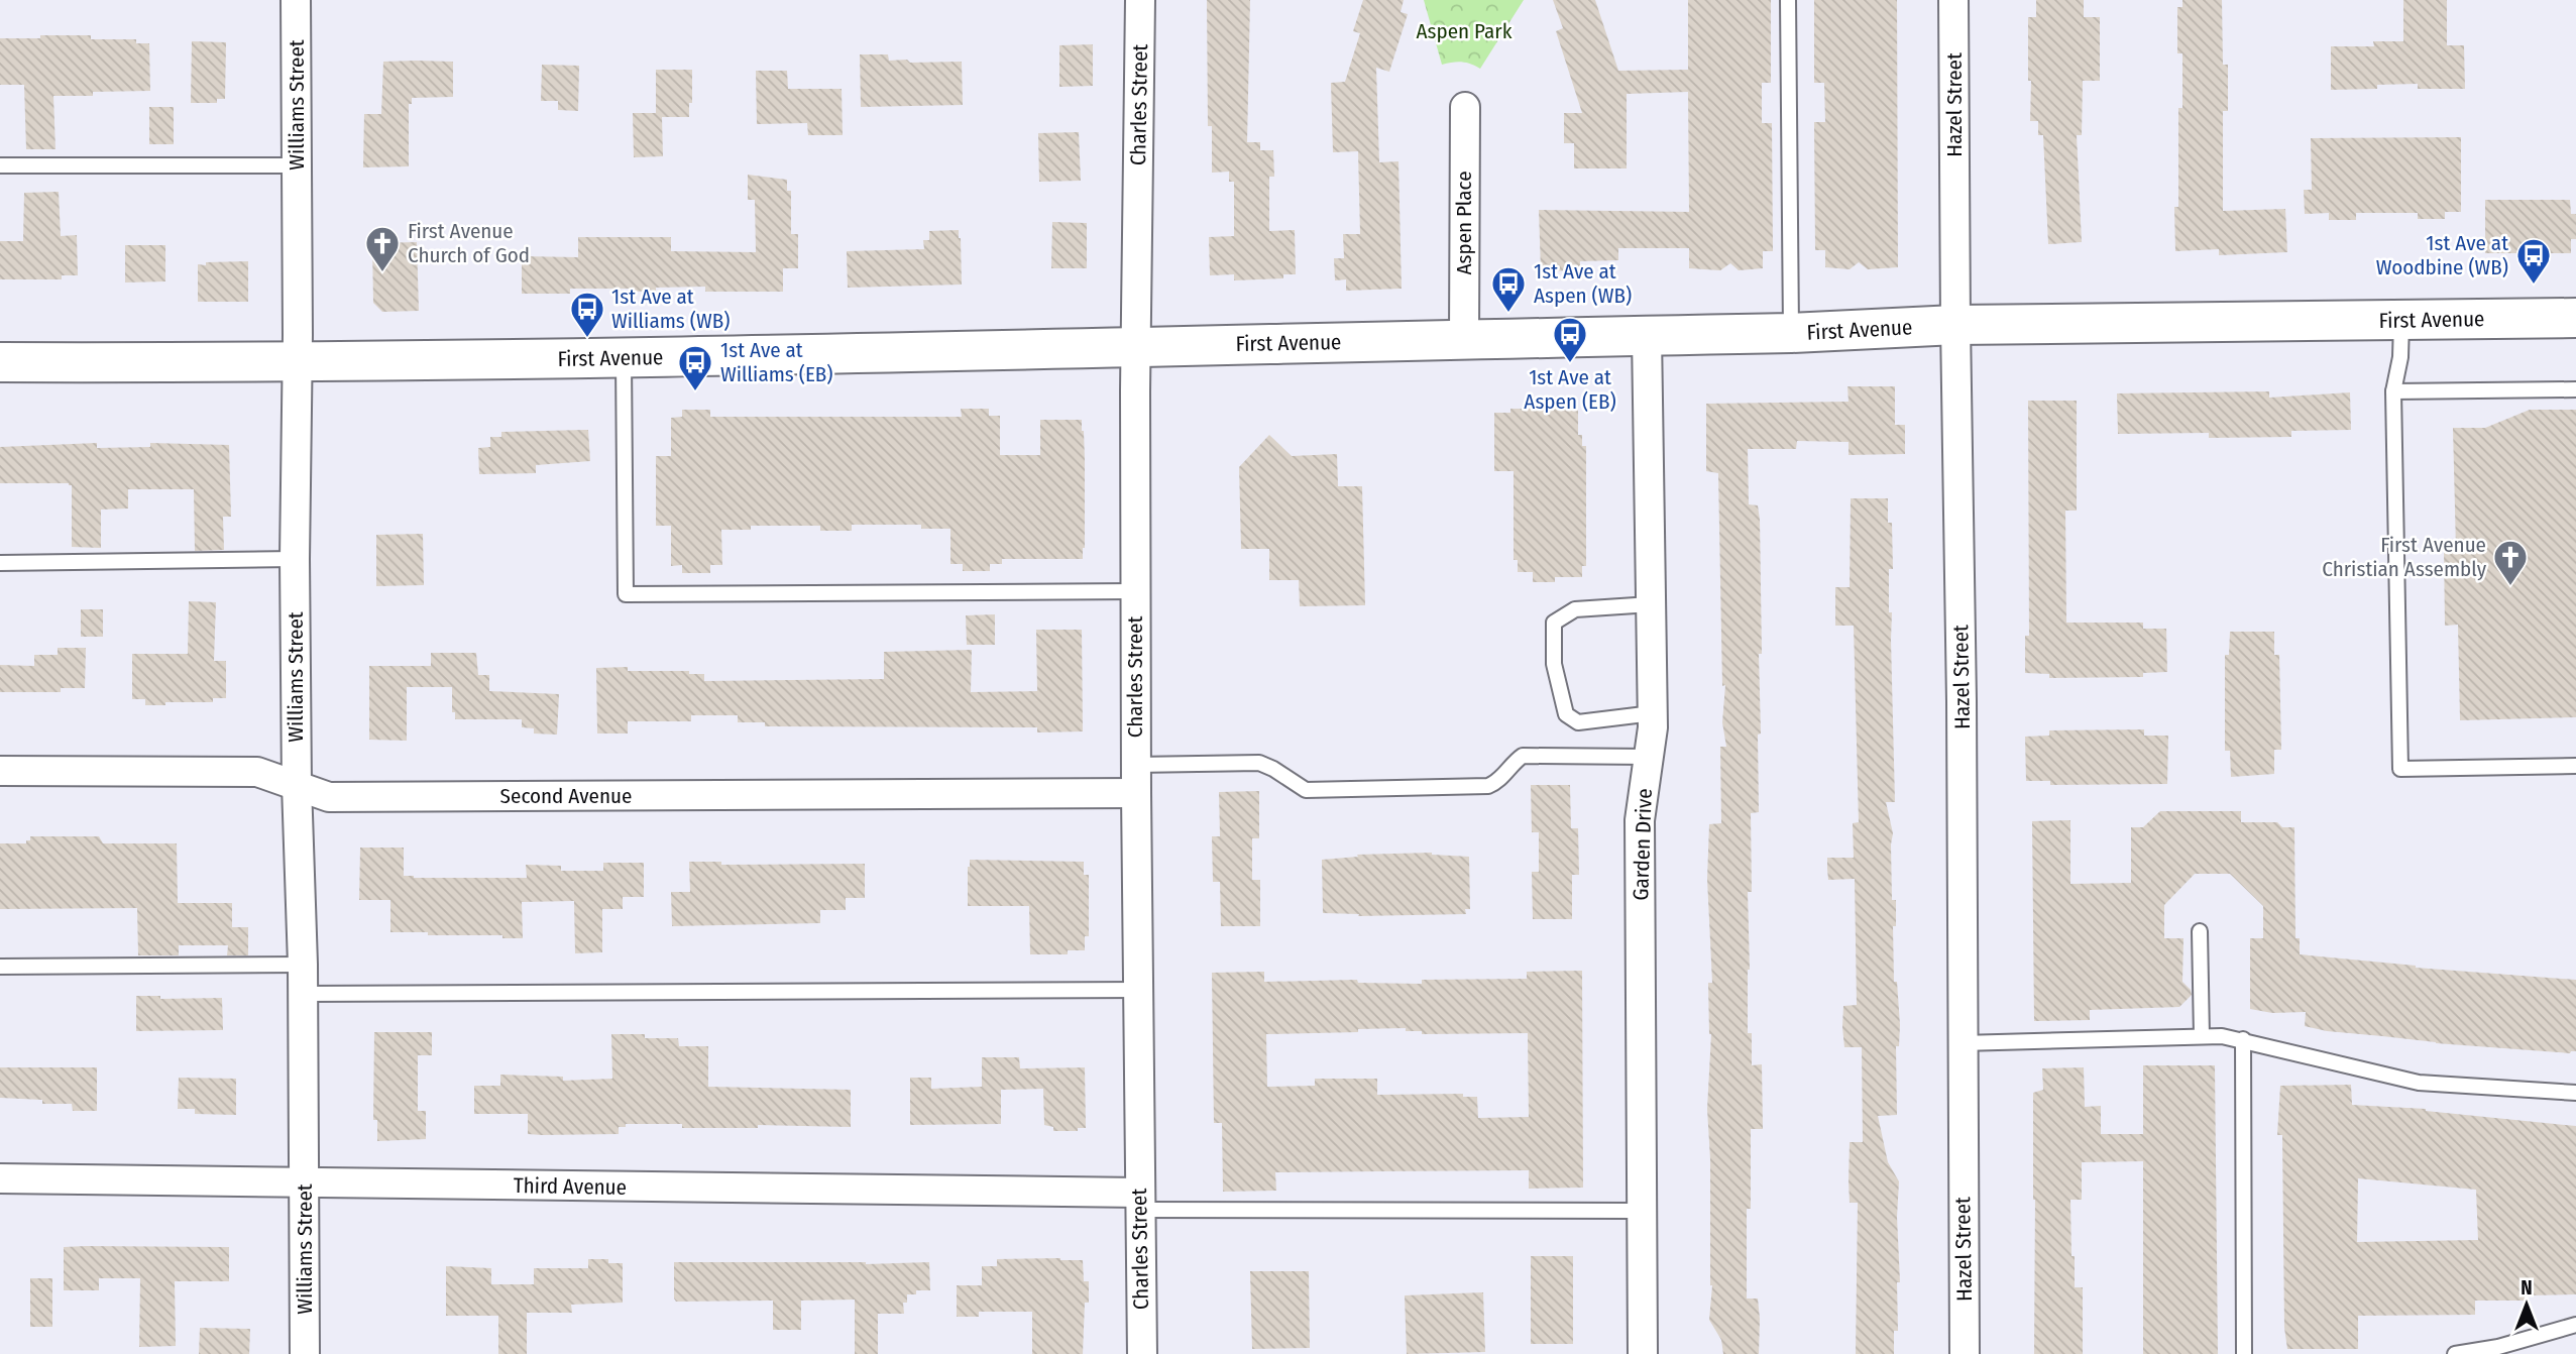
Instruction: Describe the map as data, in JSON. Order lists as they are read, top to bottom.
{
  "streets": {
    "street": [
      "Williams Street",
      "Charles Street",
      "Hazel Street",
      "Aspen Place",
      "First Avenue",
      "Second Avenue",
      "Garden Drive",
      "Third Avenue"
    ]
  },
  "crossings": [
    ["Williams Street", "First Avenue"],
    ["Williams Street", "Second Avenue"],
    ["Williams Street", "Third Avenue"],
    ["Charles Street", "First Avenue"],
    ["Charles Street", "Second Avenue"],
    ["Charles Street", "Third Avenue"],
    ["Hazel Street", "First Avenue"],
    ["Aspen Place", "First Avenue"],
    ["First Avenue", "Garden Drive"]
  ],
  "parks": ["Aspen Park"],
  "places": {
    "church": ["First Avenue Church of God", "First Avenue Christian Assembly"],
    "bus stop": [
      "1st Ave at Woodbine (WB)",
      "1st Ave at Aspen (WB)",
      "1st Ave at Williams (WB)",
      "1st Ave at Aspen (EB)",
      "1st Ave at Williams (EB)"
    ]
  },
  "north": "top"
}
